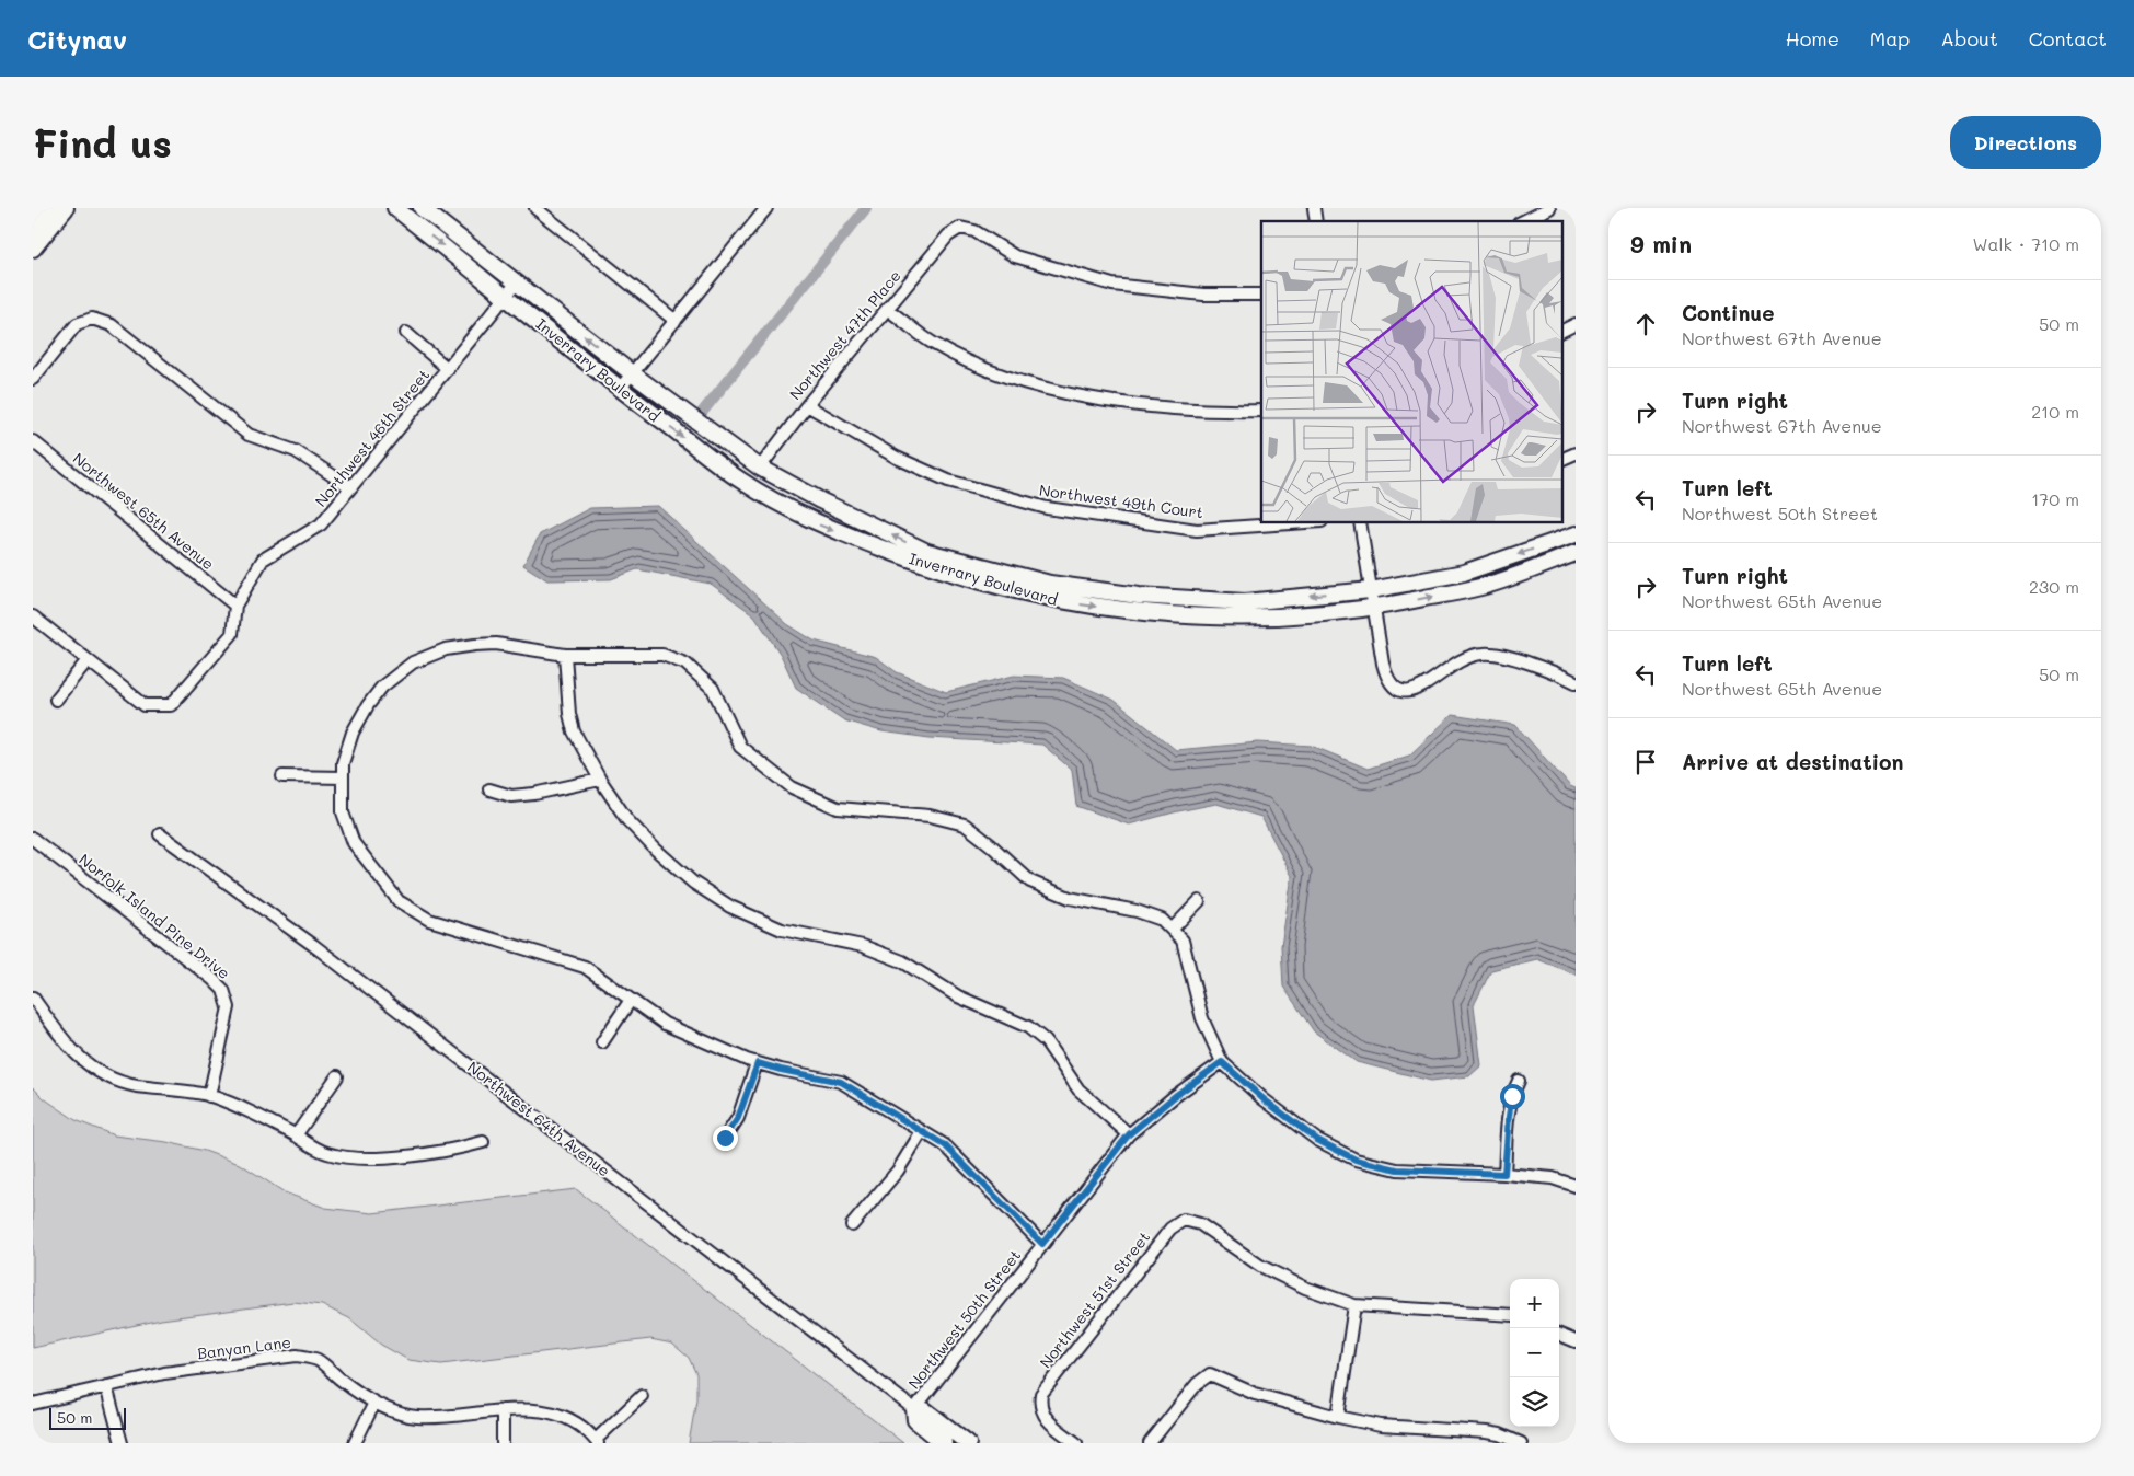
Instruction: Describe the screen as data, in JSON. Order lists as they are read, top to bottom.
{
  "streets": {
    "street": [
      "Northwest 47th Place",
      "Inverrary Boulevard",
      "Northwest 46th Street",
      "Northwest 49th Court",
      "Northwest 65th Avenue",
      "Norfolk Island Pine Drive",
      "Northwest 64th Avenue",
      "Northwest 51st Street",
      "Northwest 50th Street",
      "Banyan Lane"
    ]
  },
  "crossings": [
    ["Northwest 47th Place", "Inverrary Boulevard"],
    ["Northwest 47th Place", "Northwest 49th Court"],
    ["Inverrary Boulevard", "Northwest 46th Street"],
    ["Northwest 46th Street", "Northwest 65th Avenue"],
    ["Northwest 64th Avenue", "Northwest 50th Street"]
  ],
  "scale_bar": "50 m",
  "page": {
    "header": "Citynav",
    "nav": [
      "Home",
      "Map",
      "About",
      "Contact"
    ],
    "buttons": "Directions",
    "title": "Find us",
    "heading": ["9 min", "Walk · 710 m"],
    "list": [
      ["Continue", "Northwest 67th Avenue", "50 m"],
      ["Turn right", "Northwest 67th Avenue", "210 m"],
      ["Turn left", "Northwest 50th Street", "170 m"],
      ["Turn right", "Northwest 65th Avenue", "230 m"],
      ["Turn left", "Northwest 65th Avenue", "50 m"],
      "Arrive at destination"
    ],
    "map_buttons": ["+", "−"],
    "scale": "50 m"
  }
}
